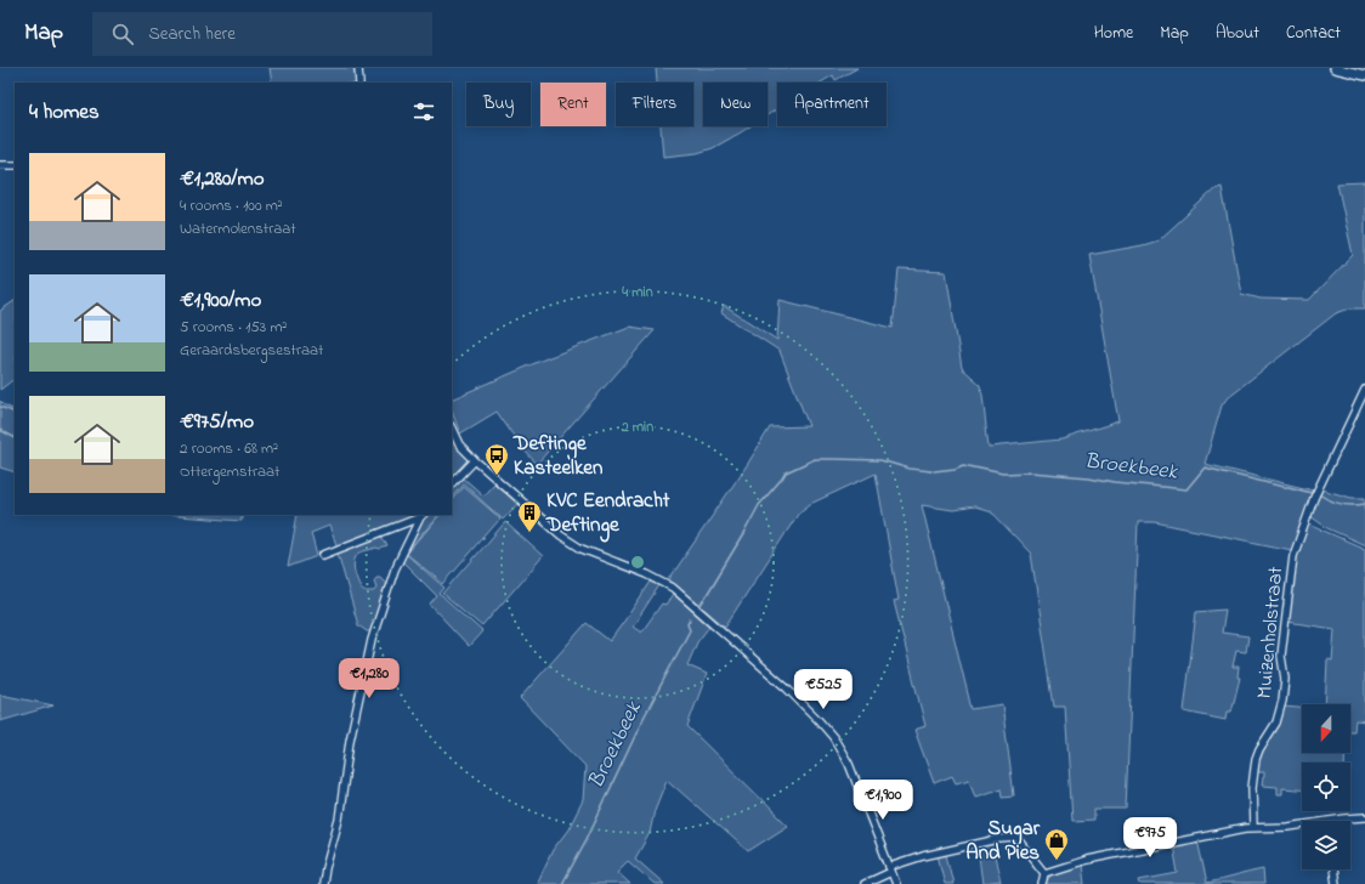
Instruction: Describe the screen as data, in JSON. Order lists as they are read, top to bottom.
{
  "streets": {
    "street": ["Muizenholstraat"]
  },
  "water": ["Broekbeek"],
  "places": {
    "bus stop": ["Deftinge Kasteelken"],
    "building": ["KVC Eendracht Deftinge"],
    "shop": ["Sugar And Pies"]
  },
  "north": "bottom",
  "page": {
    "header": "Map",
    "search": "Search here",
    "nav": [
      "Home",
      "Map",
      "About",
      "Contact"
    ],
    "chip": [
      "Buy",
      "Rent",
      "Filters",
      "New",
      "Apartment"
    ],
    "heading": "4 homes",
    "list": [
      {
        "name": "€1,280/mo",
        "note": "4 rooms · 100 m² · Watermolenstraat"
      },
      {
        "name": "€1,900/mo",
        "note": "5 rooms · 153 m² · Geraardsbergsestraat"
      },
      {
        "name": "€975/mo",
        "note": "2 rooms · 68 m² · Ottergemstraat"
      }
    ],
    "price": [
      "€1,280",
      "€525",
      "€1,900",
      "€975"
    ]
  },
  "rings": ["4 min", "2 min"]
}
